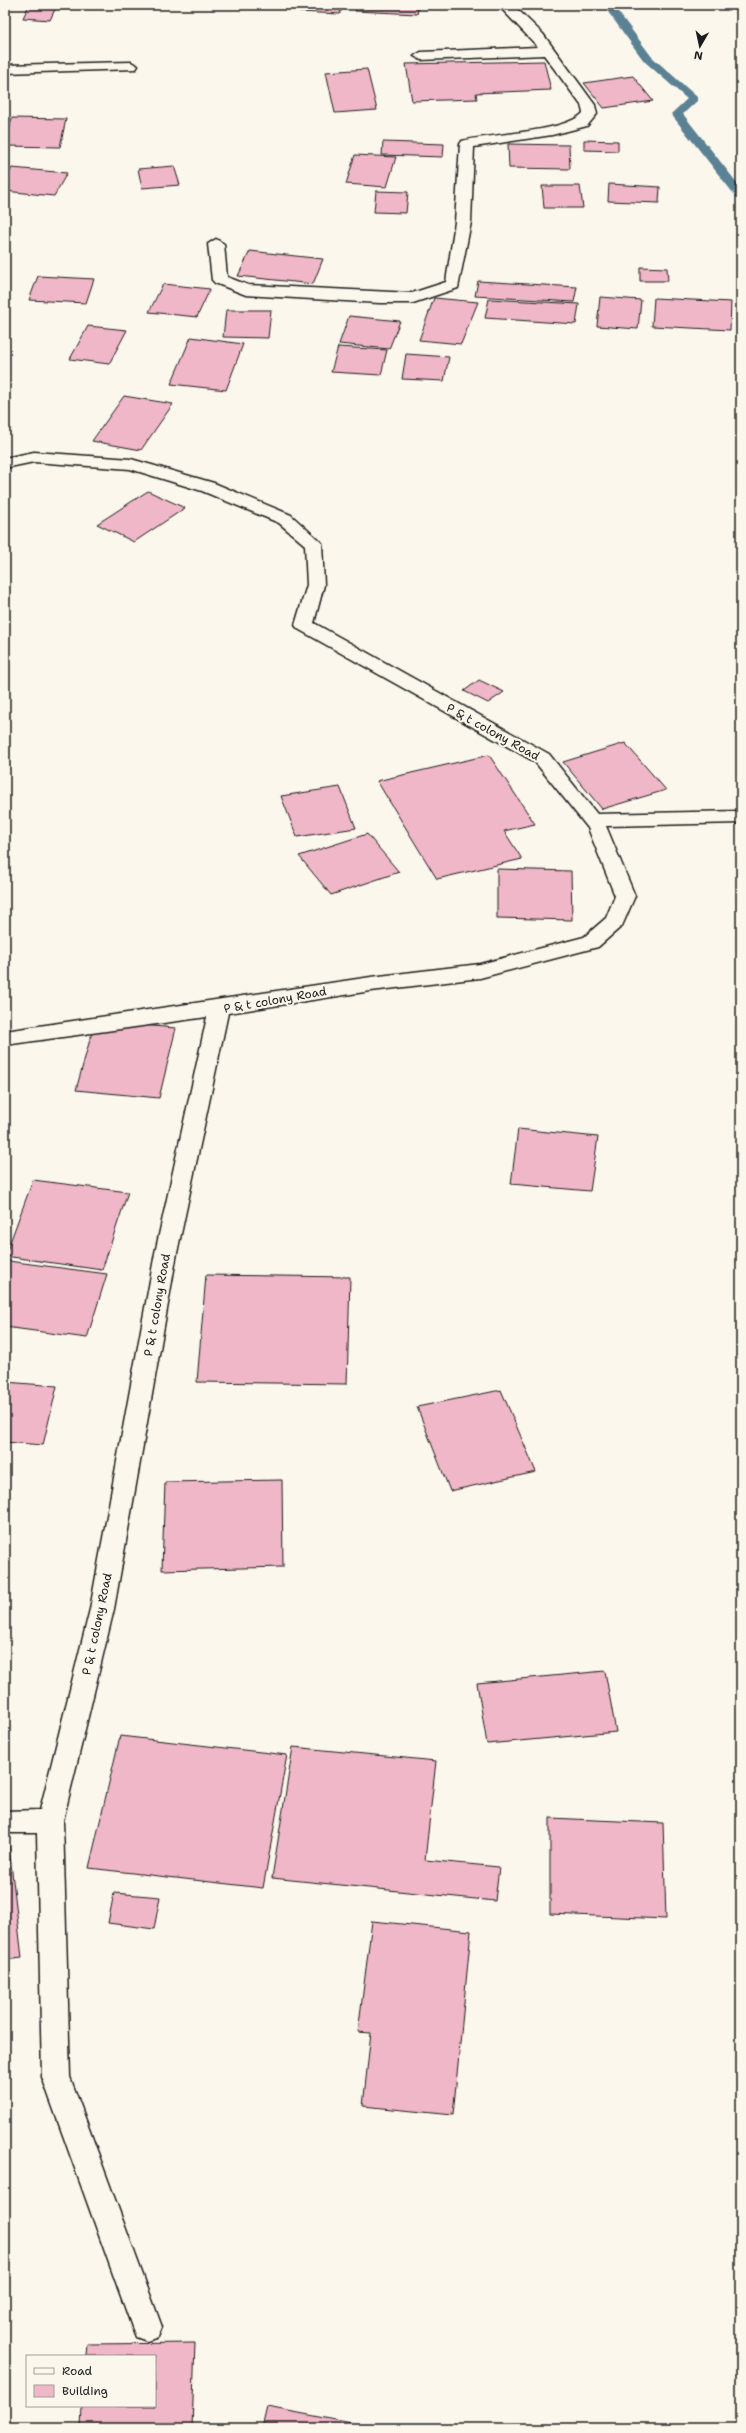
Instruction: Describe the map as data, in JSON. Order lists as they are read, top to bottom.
{
  "streets": {
    "street": ["P & t colony Road"]
  },
  "legend": ["Road", "Building"],
  "north": "bottom"
}
